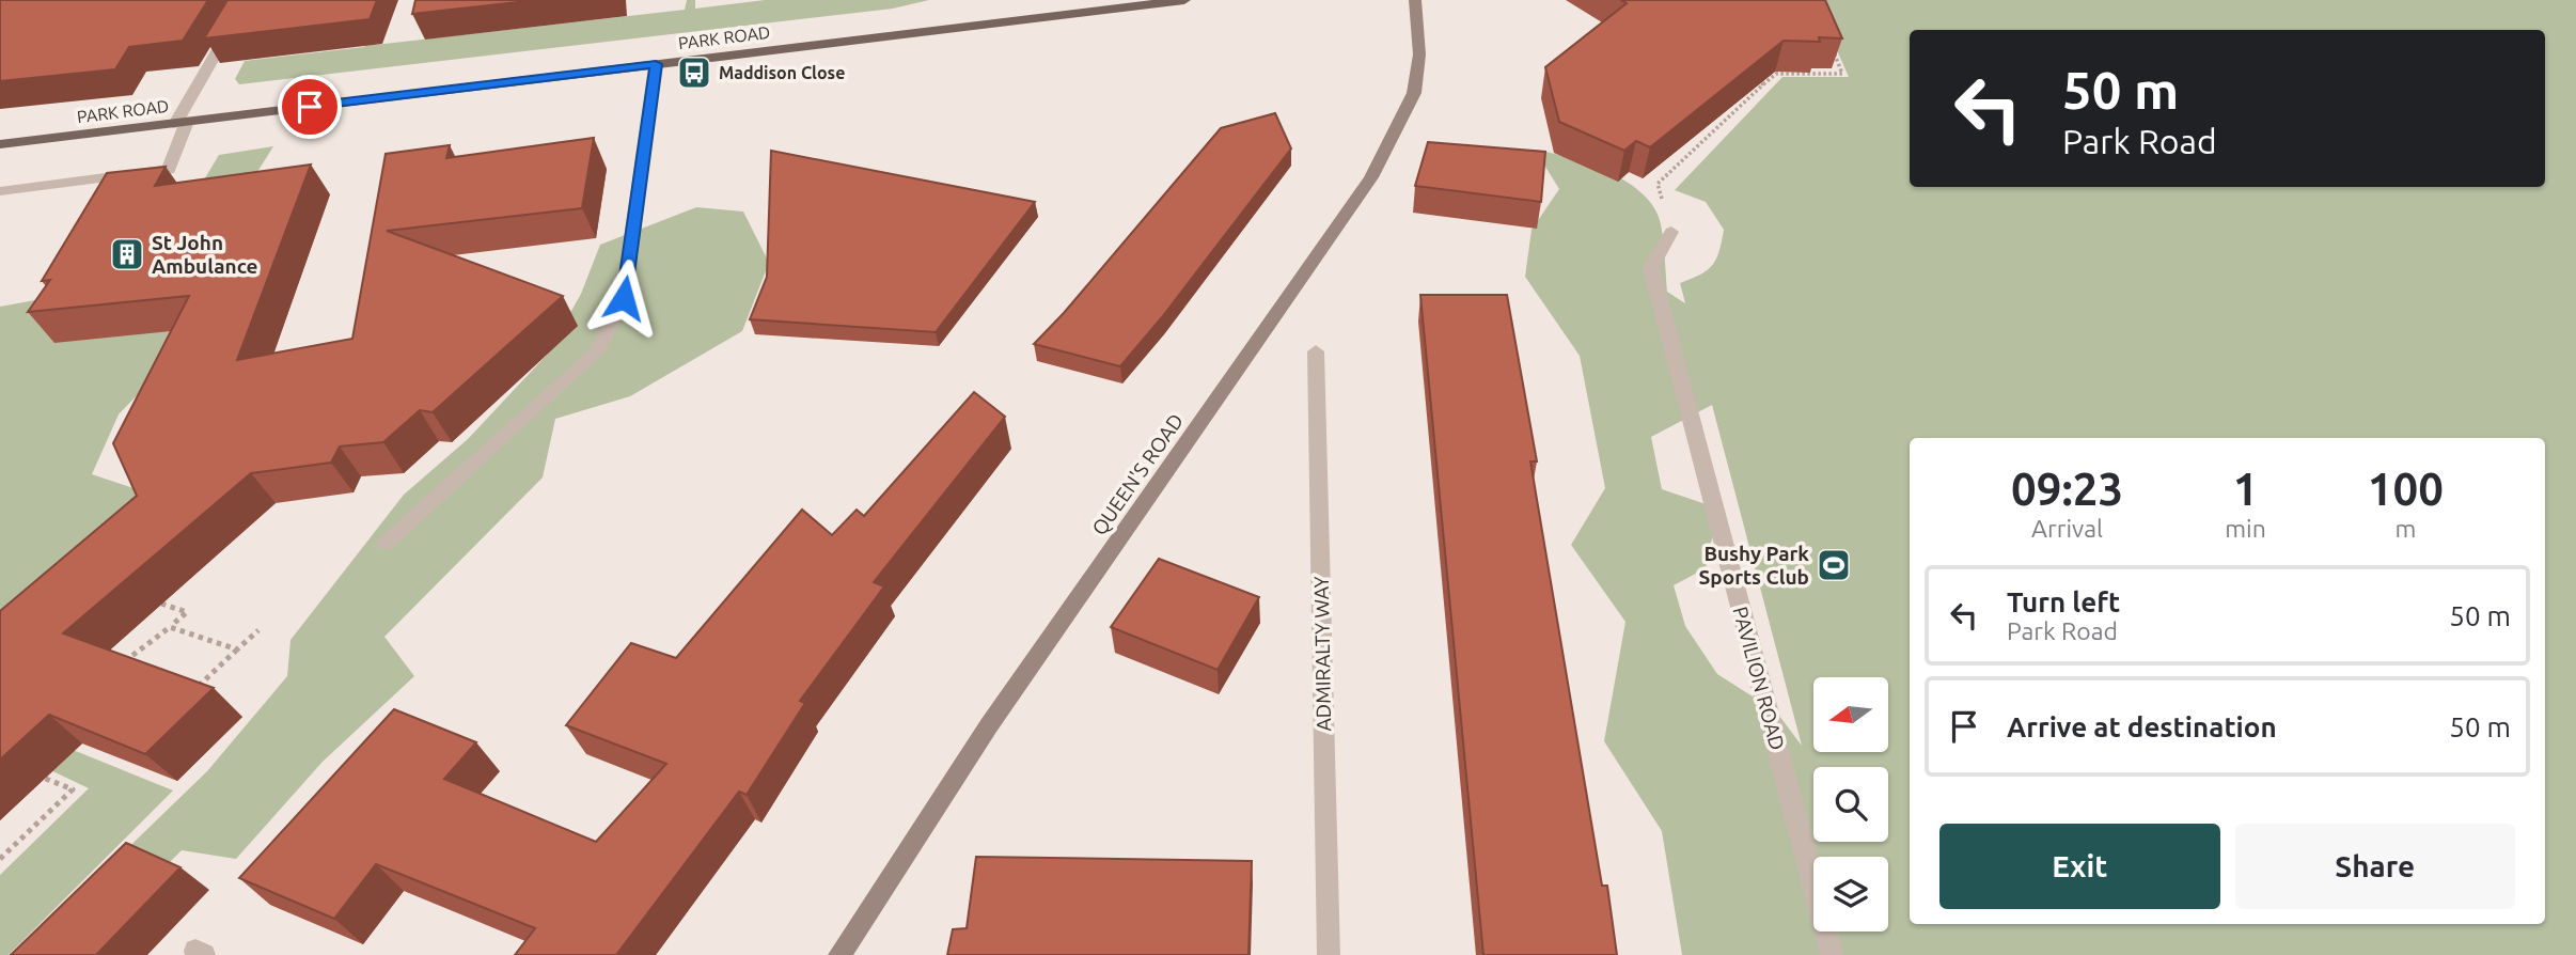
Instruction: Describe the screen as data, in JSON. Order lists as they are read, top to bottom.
{
  "streets": {
    "main road": ["PARK ROAD", "QUEEN'S ROAD"],
    "street": ["ADMIRALTY WAY", "PAVILION ROAD"]
  },
  "places": {
    "bus stop": ["Maddison Close"],
    "building": ["St John Ambulance"],
    "sports": ["Bushy Park Sports Club"]
  },
  "north": "left",
  "page": {
    "turn": ["50 m", "Park Road"],
    "eta": [
      "09:23",
      "Arrival",
      "1",
      "min",
      "100",
      "m"
    ],
    "list": [
      {
        "name": "Turn left",
        "note": "Park Road",
        "value": "50 m"
      },
      {
        "name": "Arrive at destination",
        "value": "50 m"
      }
    ],
    "buttons": ["Exit", "Share"]
  }
}
